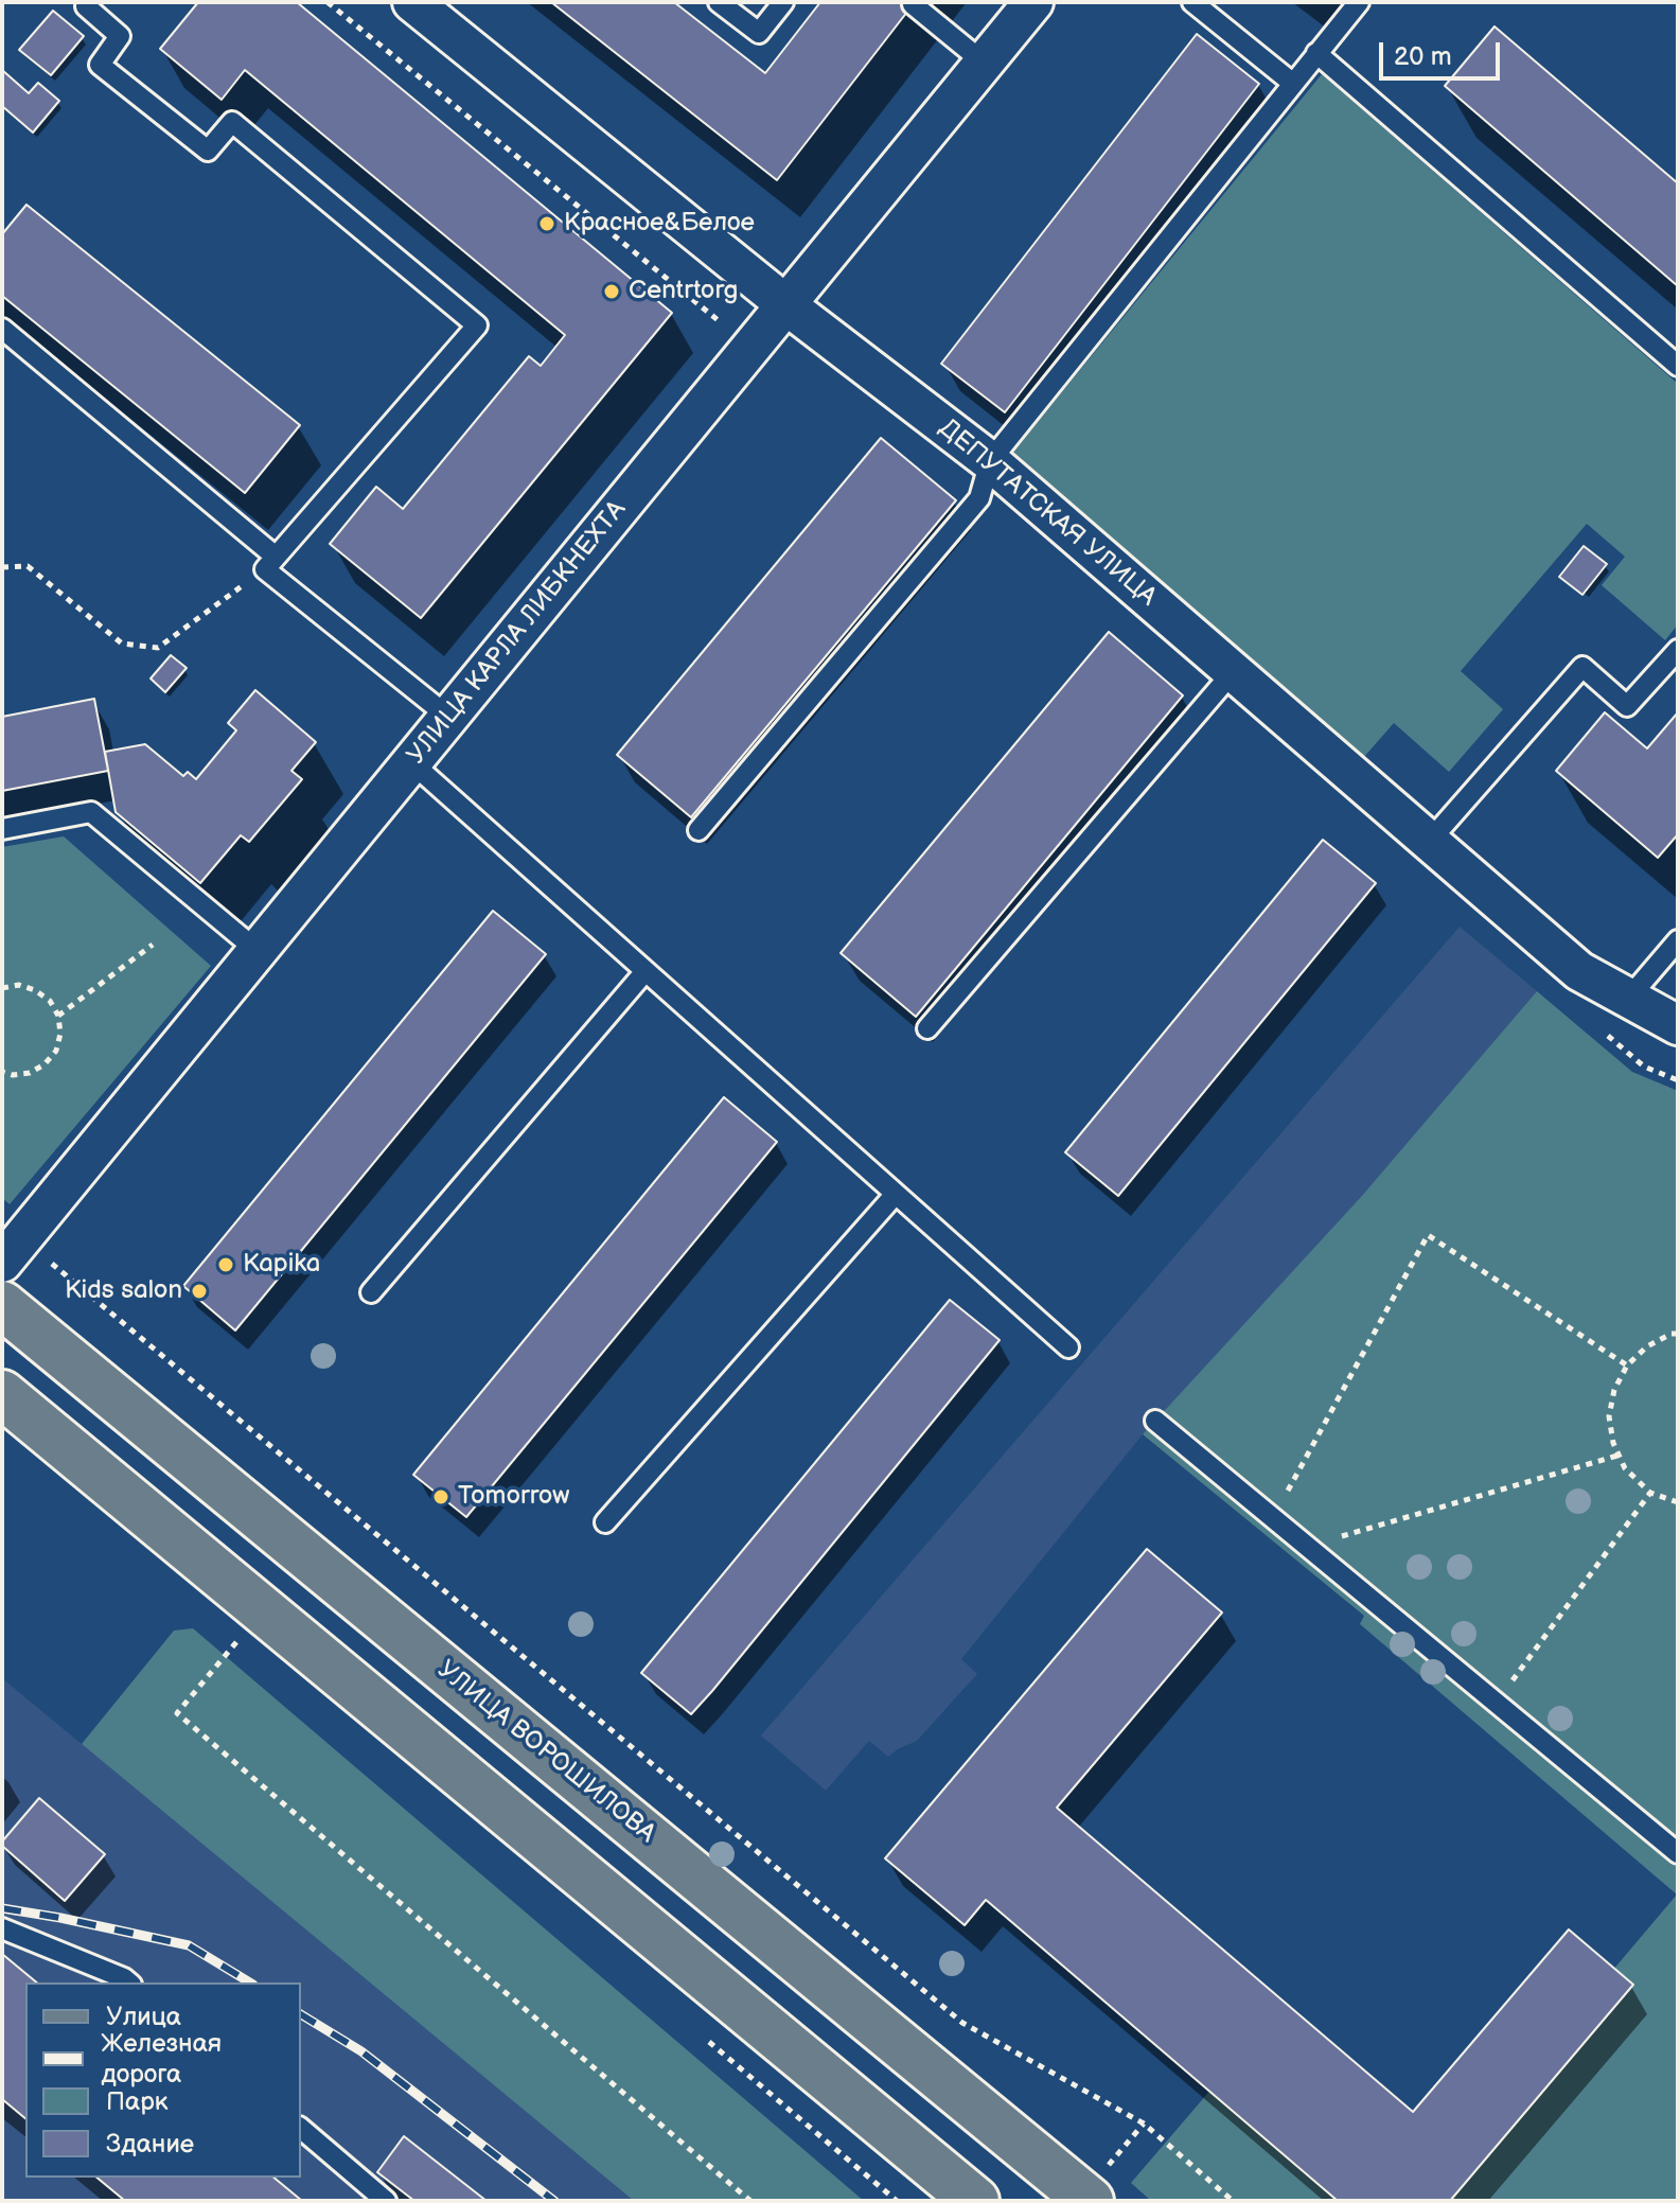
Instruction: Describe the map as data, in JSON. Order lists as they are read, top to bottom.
{
  "streets": {
    "main road": ["УЛИЦА ВОРОШИЛОВА"],
    "street": ["ДЕПУТАТСКАЯ УЛИЦА", "УЛИЦА КАРЛА ЛИБКНЕХТА"]
  },
  "crossings": [
    ["ДЕПУТАТСКАЯ УЛИЦА", "УЛИЦА КАРЛА ЛИБКНЕХТА"]
  ],
  "places": [
    "Красное&Белое",
    "Centrtorg",
    "Kapika",
    "Kids salon",
    "Tomorrow"
  ],
  "legend": [
    "Улица",
    "Железная дорога",
    "Парк",
    "Здание"
  ],
  "scale_bar": "20 m"
}
